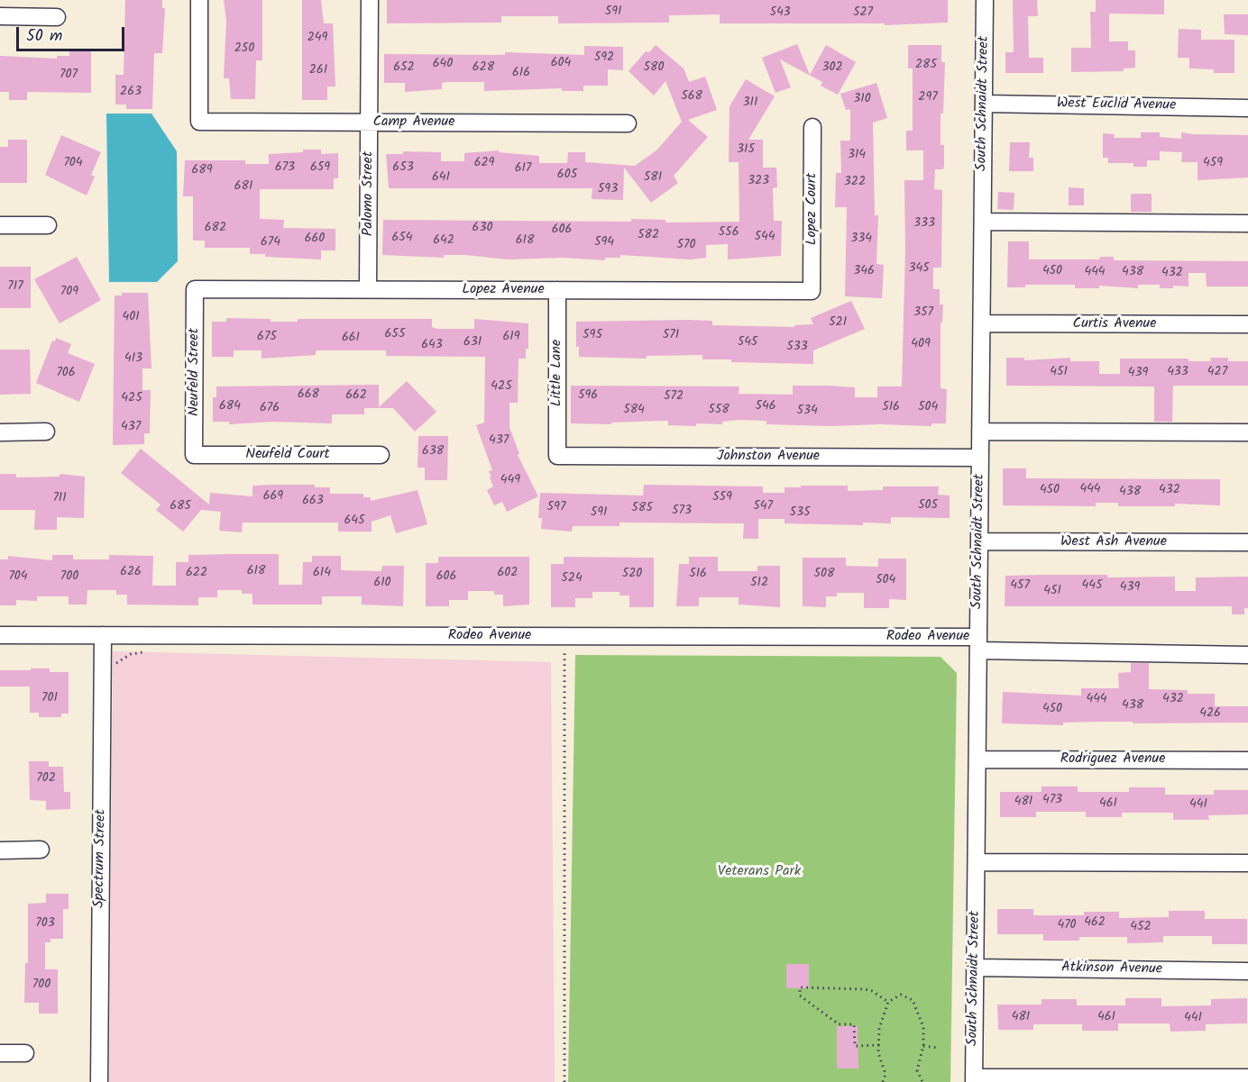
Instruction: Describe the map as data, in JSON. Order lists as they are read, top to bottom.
{
  "streets": {
    "street": [
      "South Schnaidt Street",
      "West Euclid Avenue",
      "Camp Avenue",
      "Palomo Street",
      "Lopez Court",
      "Lopez Avenue",
      "Curtis Avenue",
      "Neufeld Street",
      "Little Lane",
      "Neufeld Court",
      "Johnston Avenue",
      "West Ash Avenue",
      "Rodeo Avenue",
      "Rodriguez Avenue",
      "Spectrum Street",
      "Atkinson Avenue"
    ]
  },
  "crossings": [
    ["South Schnaidt Street", "West Euclid Avenue"],
    ["South Schnaidt Street", "Curtis Avenue"],
    ["South Schnaidt Street", "Johnston Avenue"],
    ["South Schnaidt Street", "West Ash Avenue"],
    ["South Schnaidt Street", "Rodeo Avenue"],
    ["South Schnaidt Street", "Rodriguez Avenue"],
    ["South Schnaidt Street", "Atkinson Avenue"],
    ["Camp Avenue", "Palomo Street"],
    ["Palomo Street", "Lopez Avenue"],
    ["Lopez Court", "Lopez Avenue"],
    ["Lopez Avenue", "Neufeld Street"],
    ["Lopez Avenue", "Little Lane"],
    ["Neufeld Street", "Neufeld Court"],
    ["Little Lane", "Johnston Avenue"],
    ["Rodeo Avenue", "Spectrum Street"]
  ],
  "parks": ["Veterans Park"],
  "house_numbers": [
    "591",
    "543",
    "527",
    "249",
    "250",
    "592",
    "604",
    "640",
    "285",
    "652",
    "628",
    "580",
    "302",
    "261",
    "616",
    "707",
    "263",
    "568",
    "297",
    "310",
    "311",
    "315",
    "314",
    "704",
    "629",
    "459",
    "673",
    "659",
    "653",
    "617",
    "689",
    "605",
    "641",
    "581",
    "323",
    "322",
    "681",
    "593",
    "333",
    "682",
    "630",
    "606",
    "556",
    "582",
    "544",
    "654",
    "660",
    "334",
    "642",
    "618",
    "674",
    "594",
    "570",
    "345",
    "346",
    "450",
    "444",
    "438",
    "432",
    "717",
    "709",
    "357",
    "401",
    "521",
    "655",
    "595",
    "571",
    "675",
    "619",
    "661",
    "631",
    "545",
    "409",
    "643",
    "533",
    "413",
    "451",
    "433",
    "427",
    "706",
    "439",
    "425",
    "668",
    "662",
    "596",
    "572",
    "425",
    "684",
    "546",
    "516",
    "504",
    "676",
    "584",
    "558",
    "534",
    "437",
    "437",
    "638",
    "449",
    "444",
    "450",
    "432",
    "438",
    "669",
    "559",
    "711",
    "663",
    "505",
    "685",
    "547",
    "597",
    "585",
    "573",
    "591",
    "535",
    "645",
    "618",
    "626",
    "622",
    "614",
    "602",
    "520",
    "516",
    "508",
    "704",
    "700",
    "606",
    "524",
    "504",
    "610",
    "512",
    "457",
    "445",
    "439",
    "451",
    "701",
    "444",
    "432",
    "438",
    "450",
    "426",
    "702",
    "473",
    "481",
    "461",
    "441",
    "462",
    "703",
    "470",
    "452",
    "700",
    "481",
    "461",
    "441"
  ],
  "scale_bar": "50 m"
}
